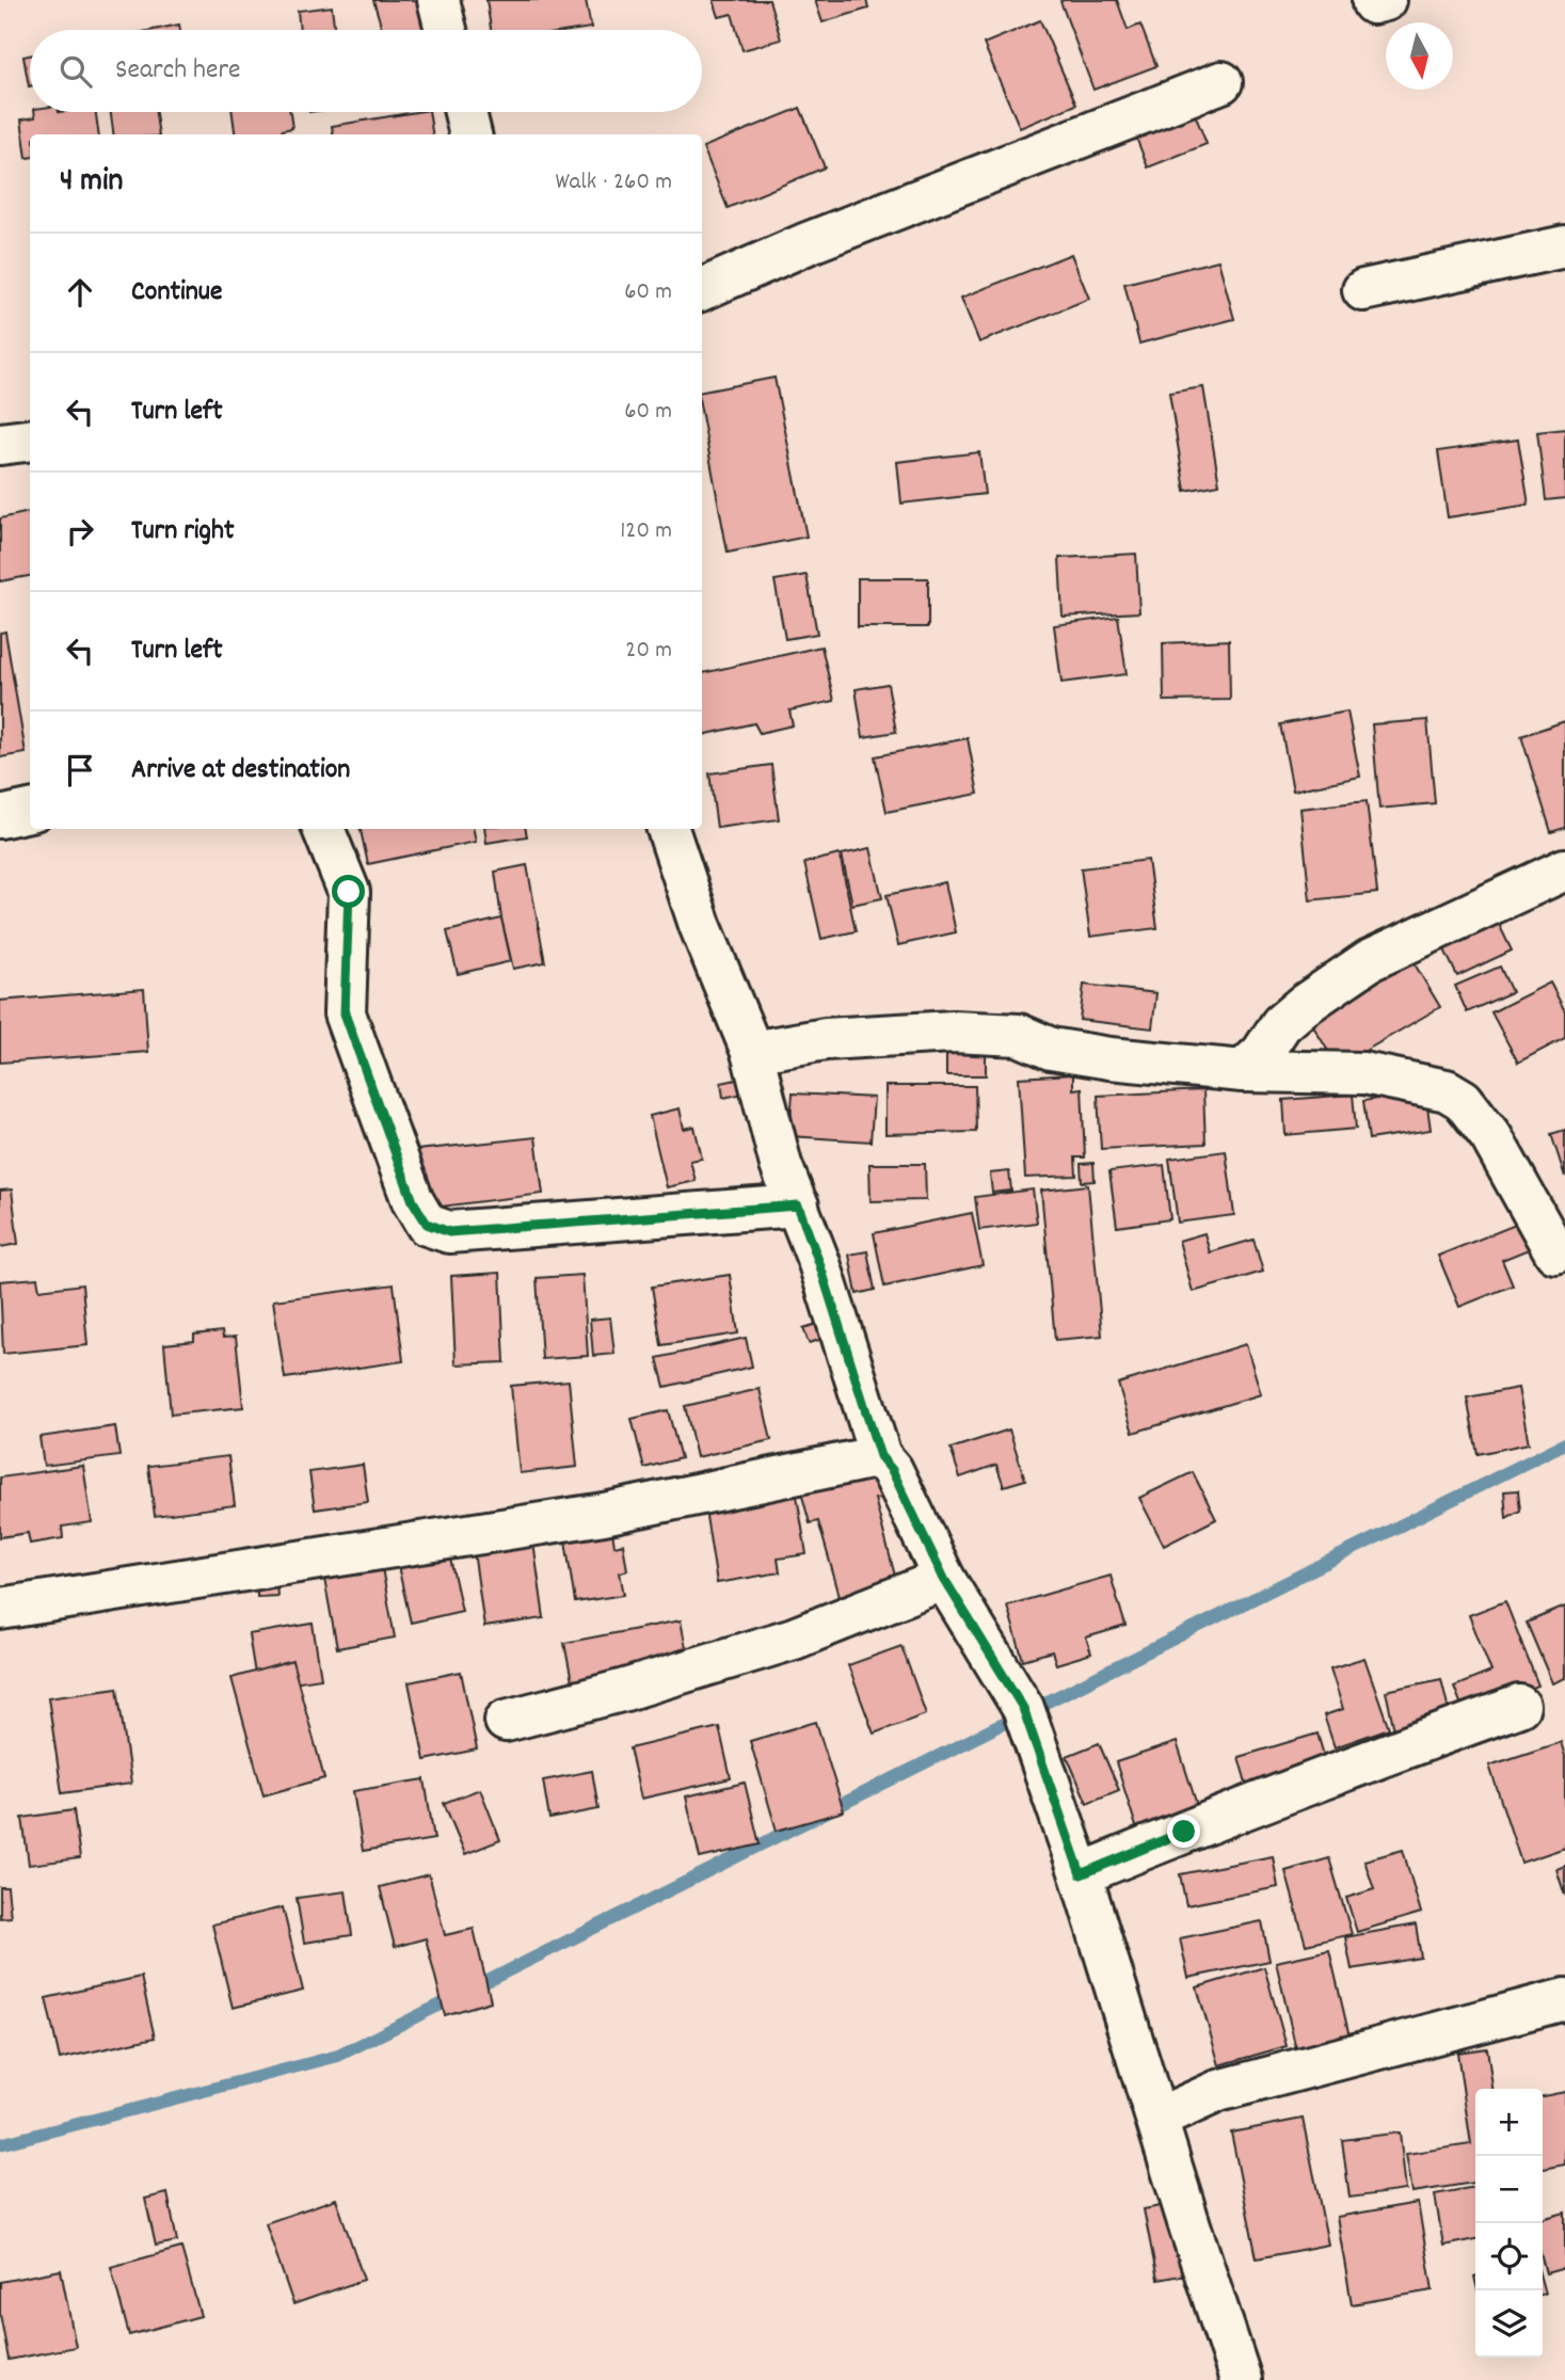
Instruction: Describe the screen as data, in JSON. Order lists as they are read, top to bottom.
{
  "north": "bottom",
  "page": {
    "search": "Search here",
    "heading": ["4 min", "Walk · 260 m"],
    "list": [
      ["Continue", "60 m"],
      ["Turn left", "60 m"],
      ["Turn right", "120 m"],
      ["Turn left", "20 m"],
      "Arrive at destination"
    ],
    "map_buttons": ["+", "−"]
  }
}
